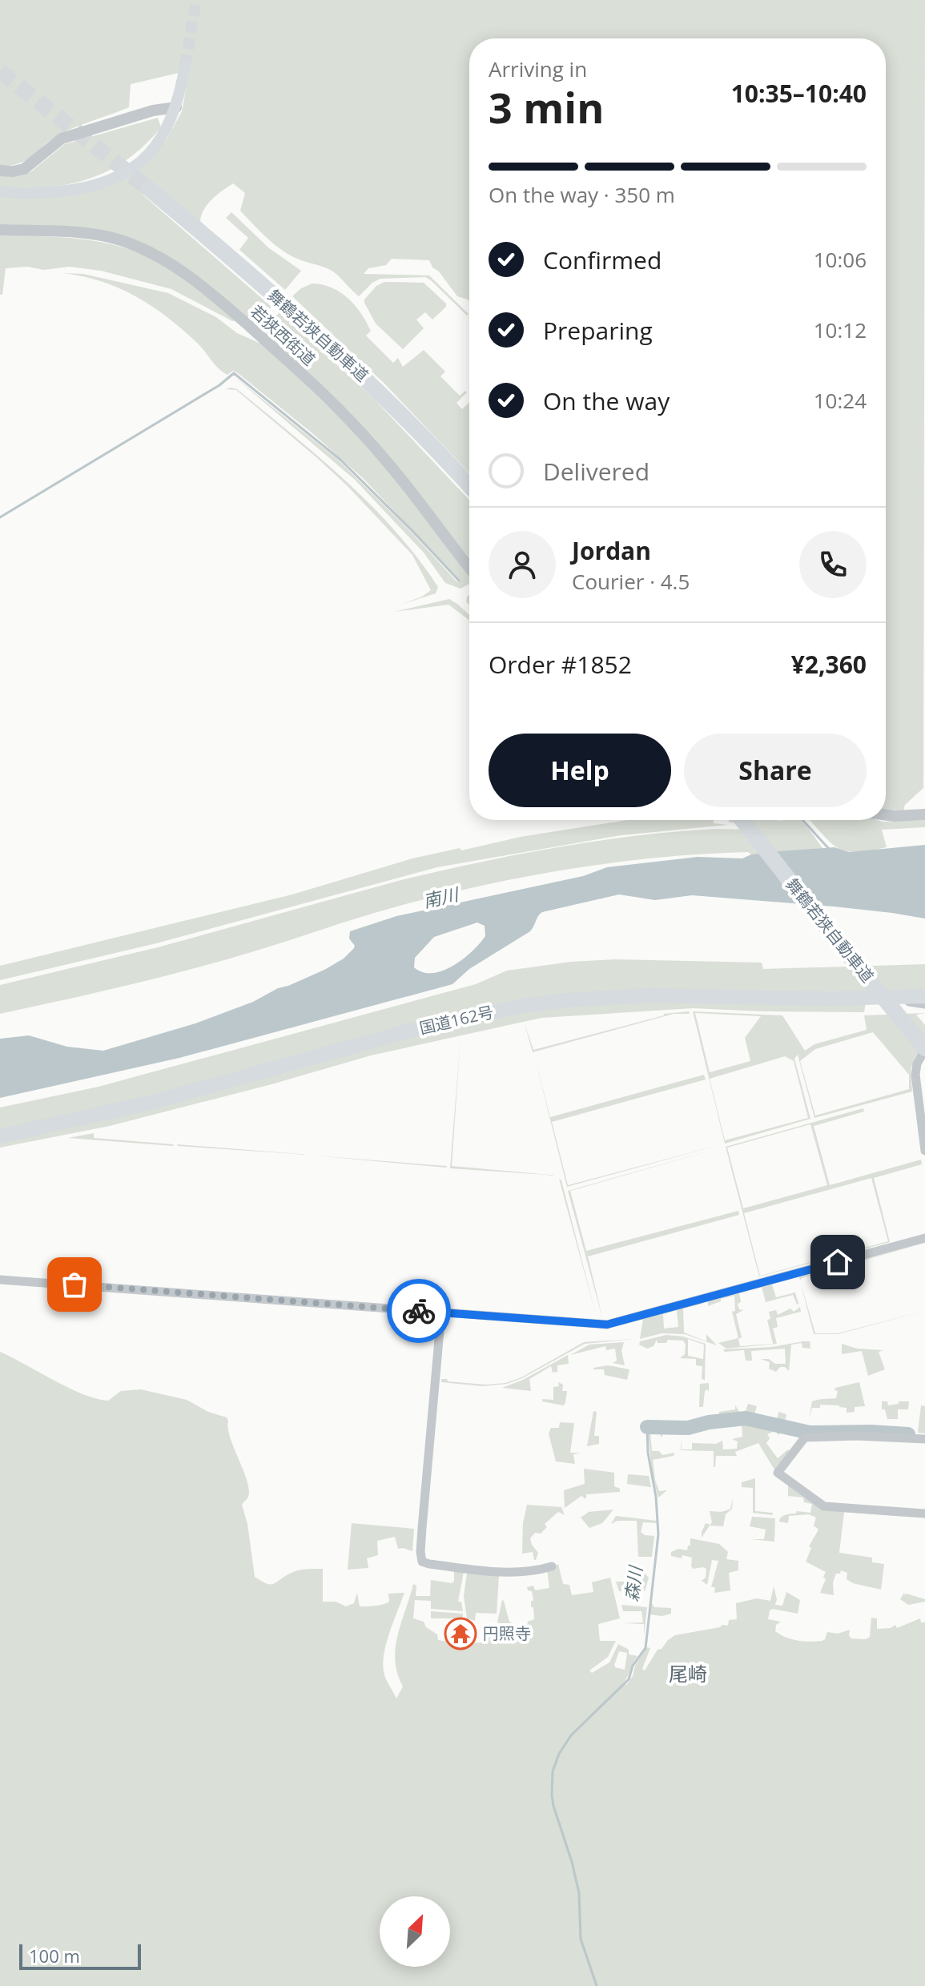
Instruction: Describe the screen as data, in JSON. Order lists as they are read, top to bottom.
{
  "streets": {
    "highway": ["舞鶴若狭自動車道", "国道162号"],
    "street": ["若狭西街道"]
  },
  "districts": ["尾崎"],
  "water": ["南川", "森川"],
  "places": {
    "temple": ["円照寺"]
  },
  "scale_bar": "100 m",
  "north": "top right",
  "page": {
    "heading": ["3 min", "Arriving in", "10:35–10:40"],
    "panel": [
      "Jordan",
      "Courier · 4.5",
      "Order #1852",
      "¥2,360"
    ],
    "bar": "On the way · 350 m",
    "list": [
      ["Confirmed", "10:06"],
      ["Preparing", "10:12"],
      ["On the way", "10:24"],
      "Delivered"
    ],
    "buttons": ["Help", "Share"],
    "scale": "100 m"
  }
}
